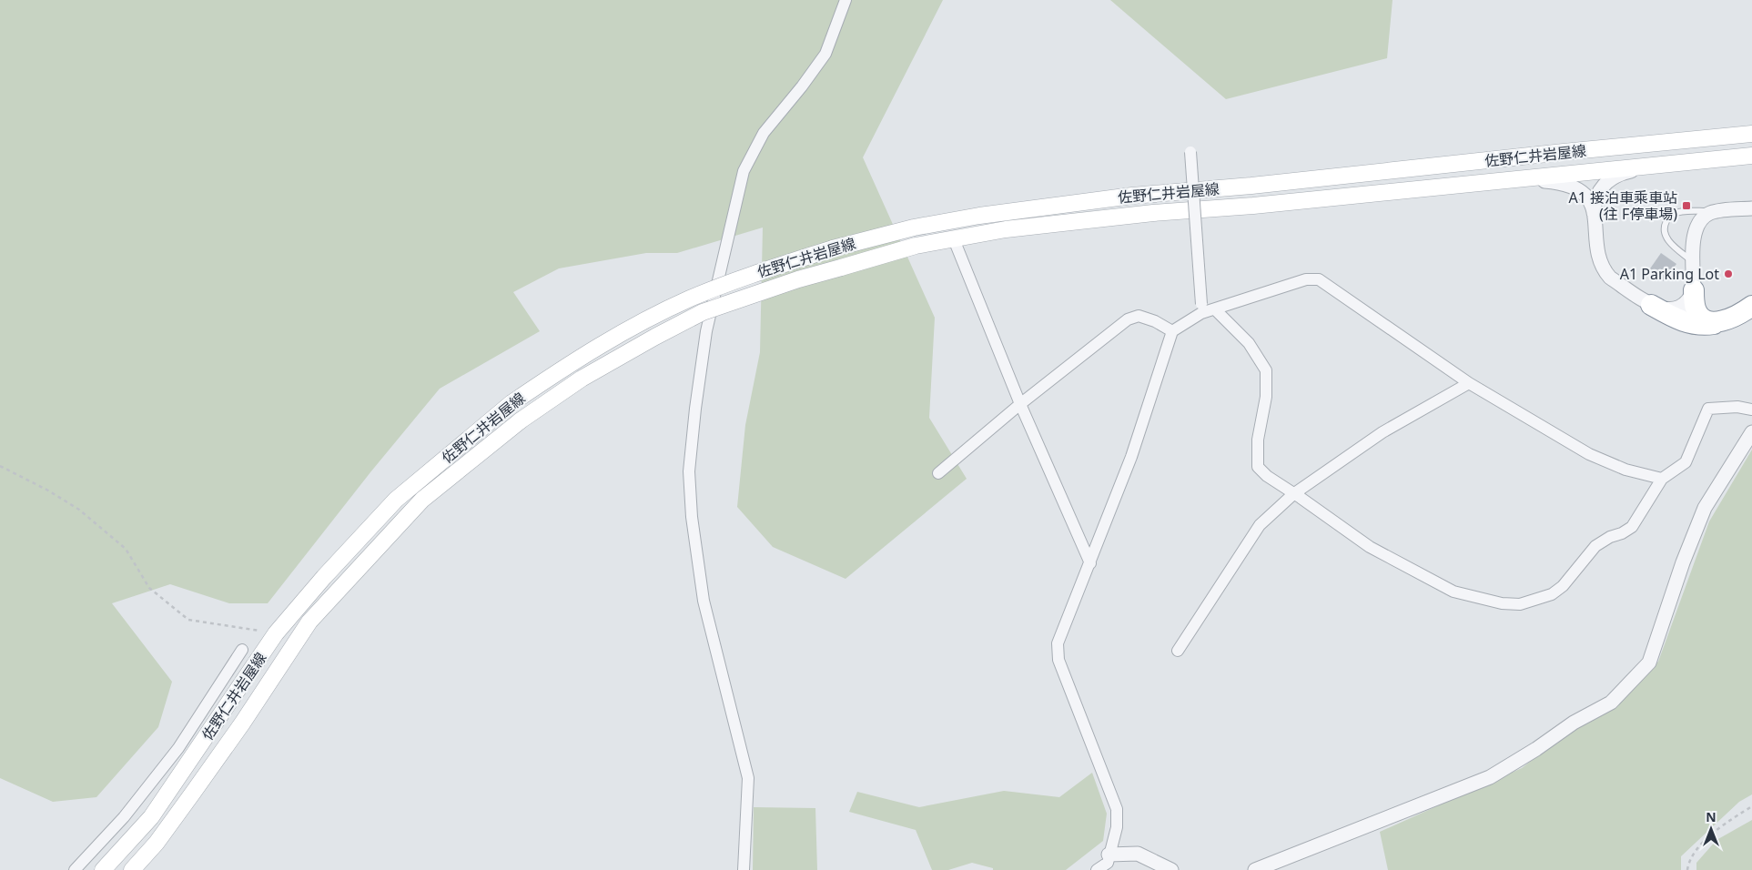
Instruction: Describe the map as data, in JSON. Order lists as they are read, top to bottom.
{
  "streets": {
    "main road": ["佐野仁井岩屋線"]
  },
  "places": {
    "transit": ["A1 接泊車乘車站 (往 F停車場)"],
    "other": ["A1 Parking Lot"]
  },
  "north": "top"
}
